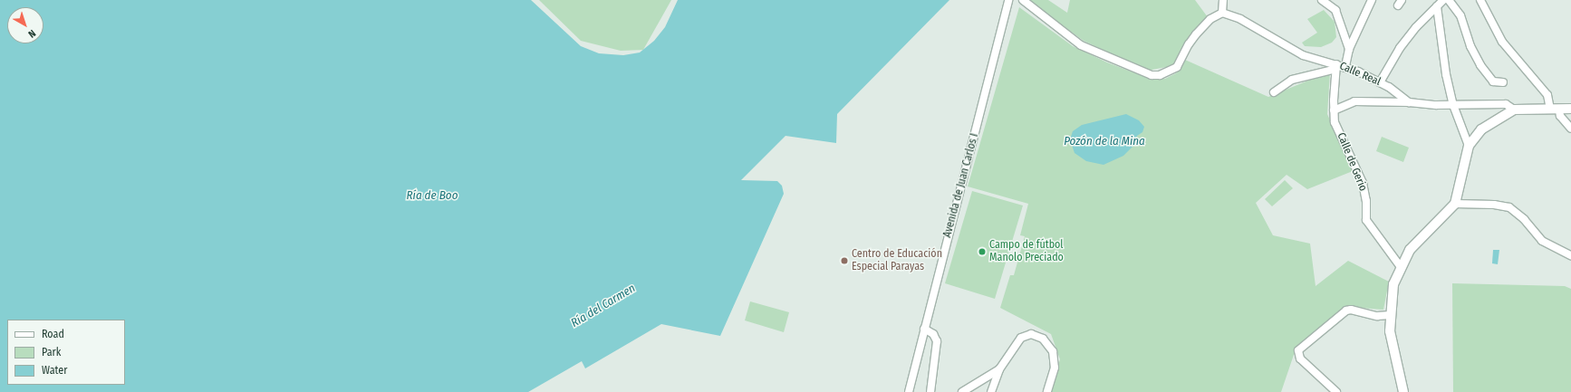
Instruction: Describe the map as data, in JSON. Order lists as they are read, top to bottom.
{
  "streets": {
    "street": ["Calle Real", "Calle de Gerio", "Avenida de Juan Carlos I"]
  },
  "crossings": [
    ["Calle Real", "Calle de Gerio"]
  ],
  "water": ["Pozón de la Mina", "Ría de Boo", "Ría del Carmen"],
  "places": ["Campo de fútbol Manolo Preciado", "Centro de Educación Especial Parayas"],
  "legend": ["Road", "Park", "Water"],
  "north": "bottom right"
}
